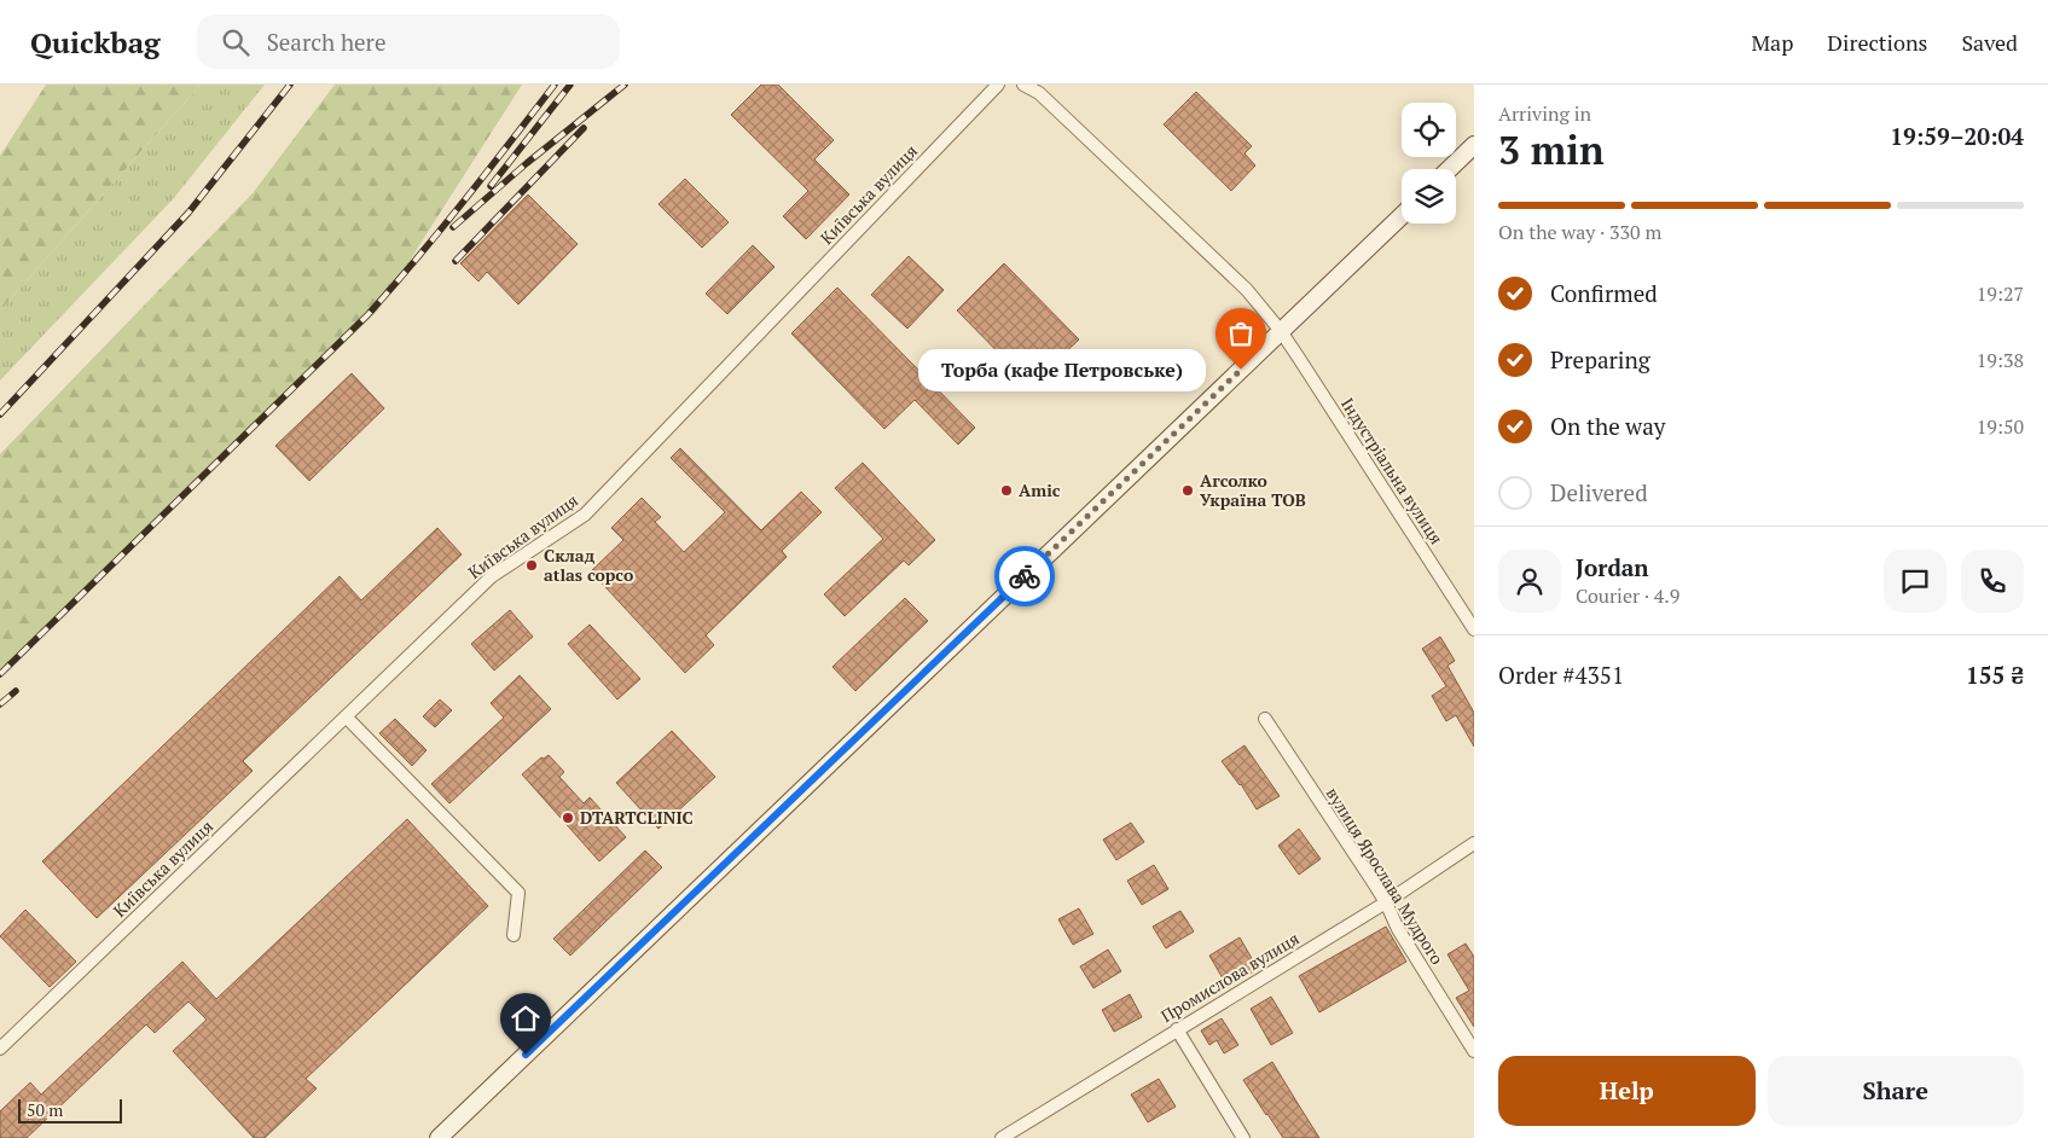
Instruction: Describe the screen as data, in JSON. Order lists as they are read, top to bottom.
{
  "streets": {
    "street": [
      "Київська вулиця",
      "Індустріальна вулиця",
      "вулиця Ярослава Мудрого",
      "Промислова вулиця"
    ]
  },
  "crossings": [
    ["вулиця Ярослава Мудрого", "Промислова вулиця"]
  ],
  "places": [
    "Торба (кафе Петровське)",
    "Amic",
    "Агсолко Україна ТОВ",
    "Склад atlas copco",
    "DTARTCLINIC"
  ],
  "scale_bar": "50 m",
  "page": {
    "header": "Quickbag",
    "search": "Search here",
    "nav": ["Map", "Directions", "Saved"],
    "heading": ["3 min", "Arriving in", "19:59–20:04"],
    "panel": [
      "Jordan",
      "Courier · 4.9",
      "Order #4351",
      "155 ₴"
    ],
    "bar": "On the way · 330 m",
    "list": [
      ["Confirmed", "19:27"],
      ["Preparing", "19:38"],
      ["On the way", "19:50"],
      "Delivered"
    ],
    "bubble": "Торба (кафе Петровське)",
    "buttons": ["Help", "Share"],
    "scale": "50 m"
  }
}
